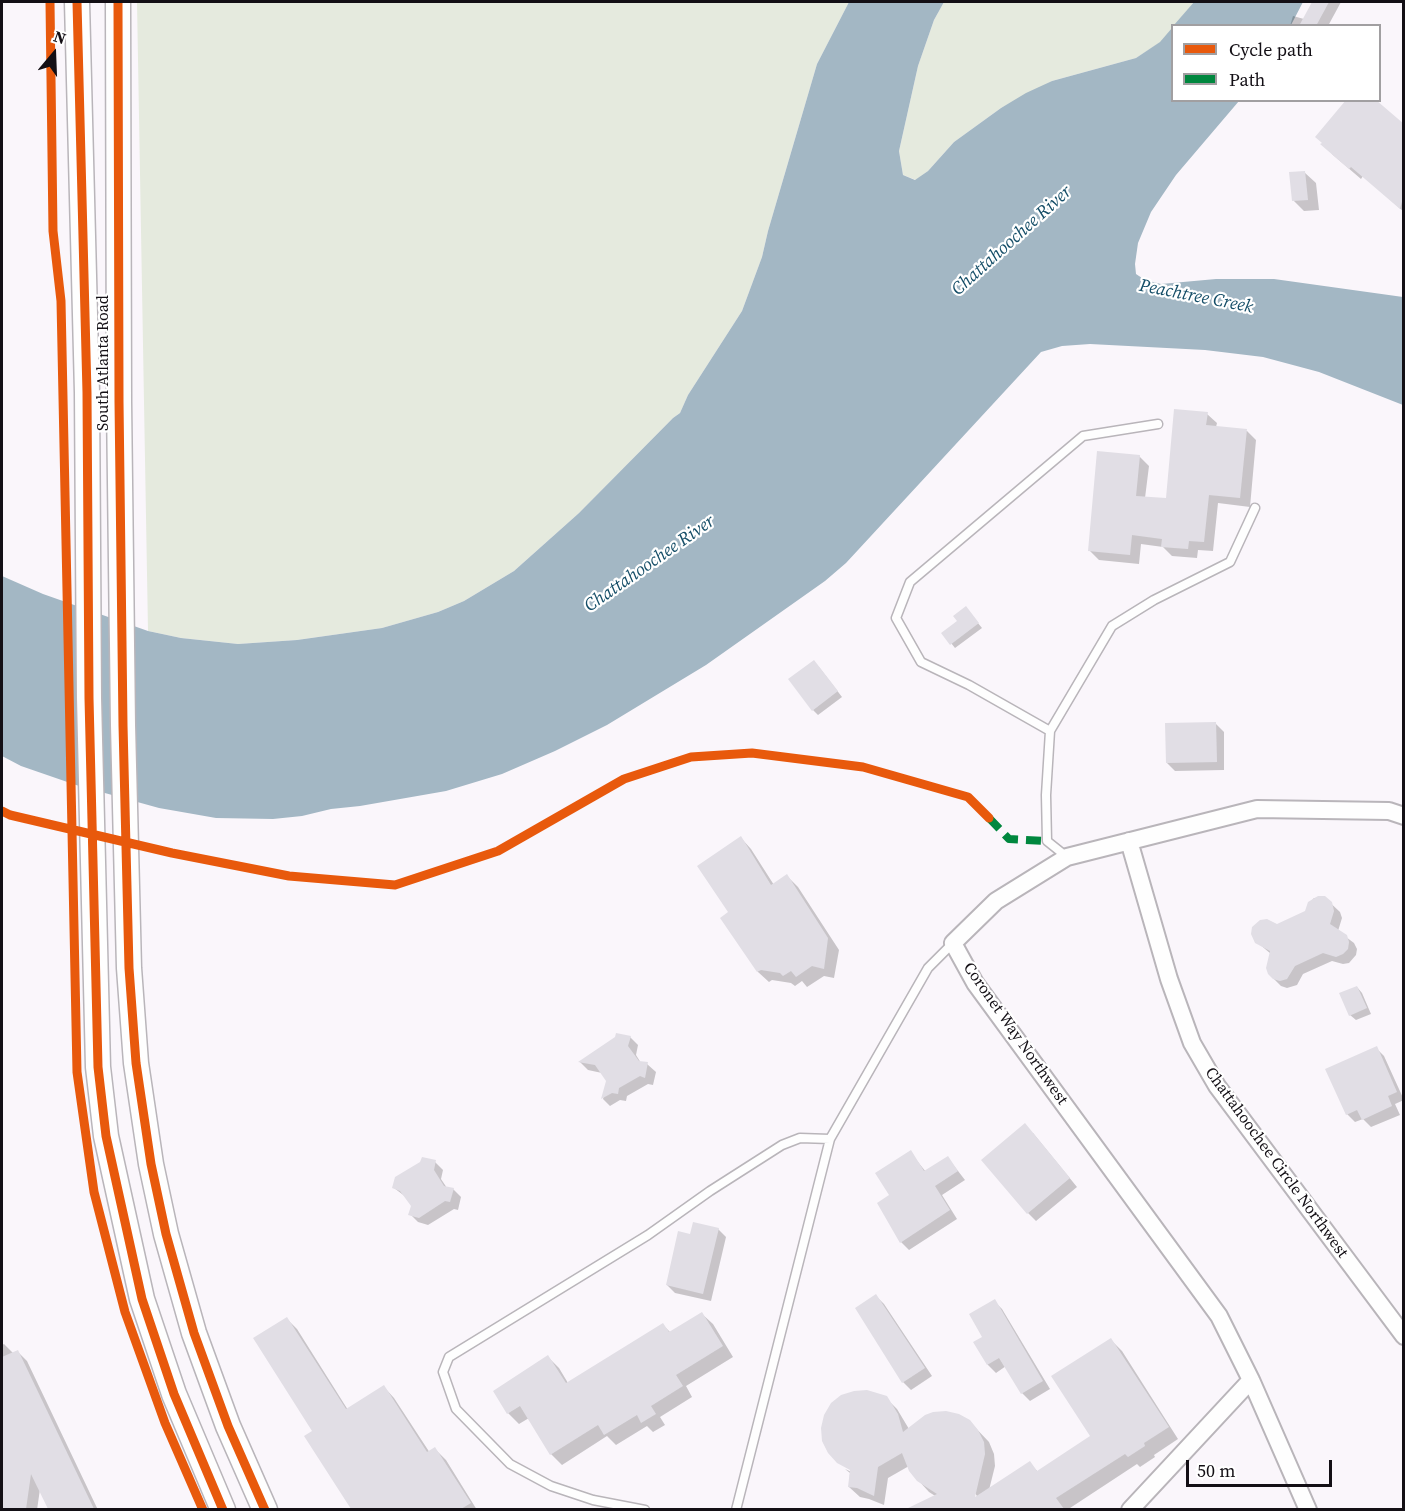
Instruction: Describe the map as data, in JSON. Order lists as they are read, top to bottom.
{
  "streets": {
    "main road": ["South Atlanta Road"],
    "street": ["Coronet Way Northwest", "Chattahoochee Circle Northwest"]
  },
  "water": ["Chattahoochee River", "Peachtree Creek"],
  "legend": ["Cycle path", "Path"],
  "scale_bar": "50 m",
  "north": "top"
}
